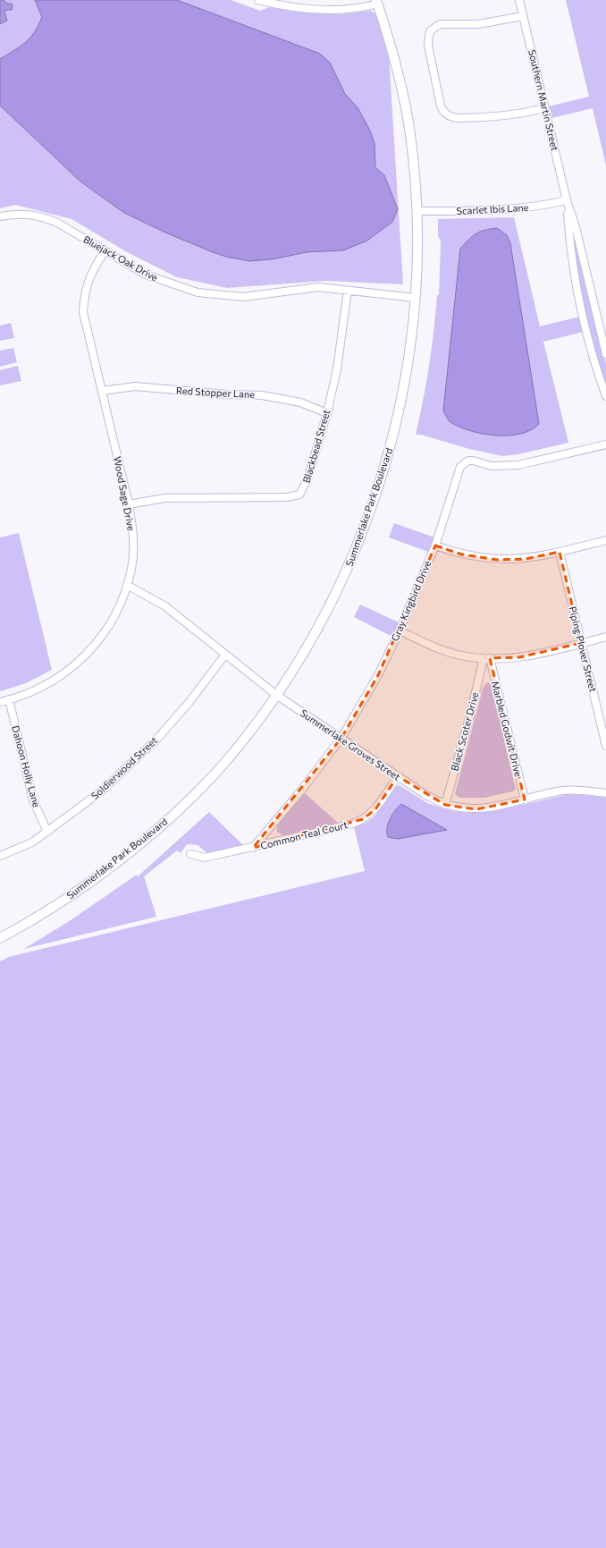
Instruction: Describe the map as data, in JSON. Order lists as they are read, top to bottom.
{
  "streets": {
    "main road": ["Summerlake Park Boulevard"],
    "street": [
      "Southern Martin Street",
      "Scarlet Ibis Lane",
      "Bluejack Oak Drive",
      "Red Stopper Lane",
      "Blackbead Street",
      "Wood Sage Drive",
      "Gray Kingbird Drive",
      "Piping Plover Street",
      "Marbled Godwit Drive",
      "Black Scoter Drive",
      "Summerlake Groves Street",
      "Dahoon Holly Lane",
      "Soldierwood Street",
      "Common Teal Court"
    ]
  },
  "crossings": [
    ["Southern Martin Street", "Scarlet Ibis Lane"],
    ["Scarlet Ibis Lane", "Summerlake Park Boulevard"],
    ["Bluejack Oak Drive", "Blackbead Street"],
    ["Bluejack Oak Drive", "Wood Sage Drive"],
    ["Bluejack Oak Drive", "Summerlake Park Boulevard"],
    ["Red Stopper Lane", "Blackbead Street"],
    ["Red Stopper Lane", "Wood Sage Drive"],
    ["Blackbead Street", "Wood Sage Drive"],
    ["Wood Sage Drive", "Summerlake Groves Street"],
    ["Wood Sage Drive", "Dahoon Holly Lane"],
    ["Summerlake Park Boulevard", "Summerlake Groves Street"],
    ["Gray Kingbird Drive", "Summerlake Groves Street"],
    ["Gray Kingbird Drive", "Common Teal Court"],
    ["Marbled Godwit Drive", "Black Scoter Drive"],
    ["Marbled Godwit Drive", "Summerlake Groves Street"],
    ["Black Scoter Drive", "Summerlake Groves Street"],
    ["Summerlake Groves Street", "Soldierwood Street"],
    ["Summerlake Groves Street", "Common Teal Court"],
    ["Dahoon Holly Lane", "Soldierwood Street"]
  ]
}
